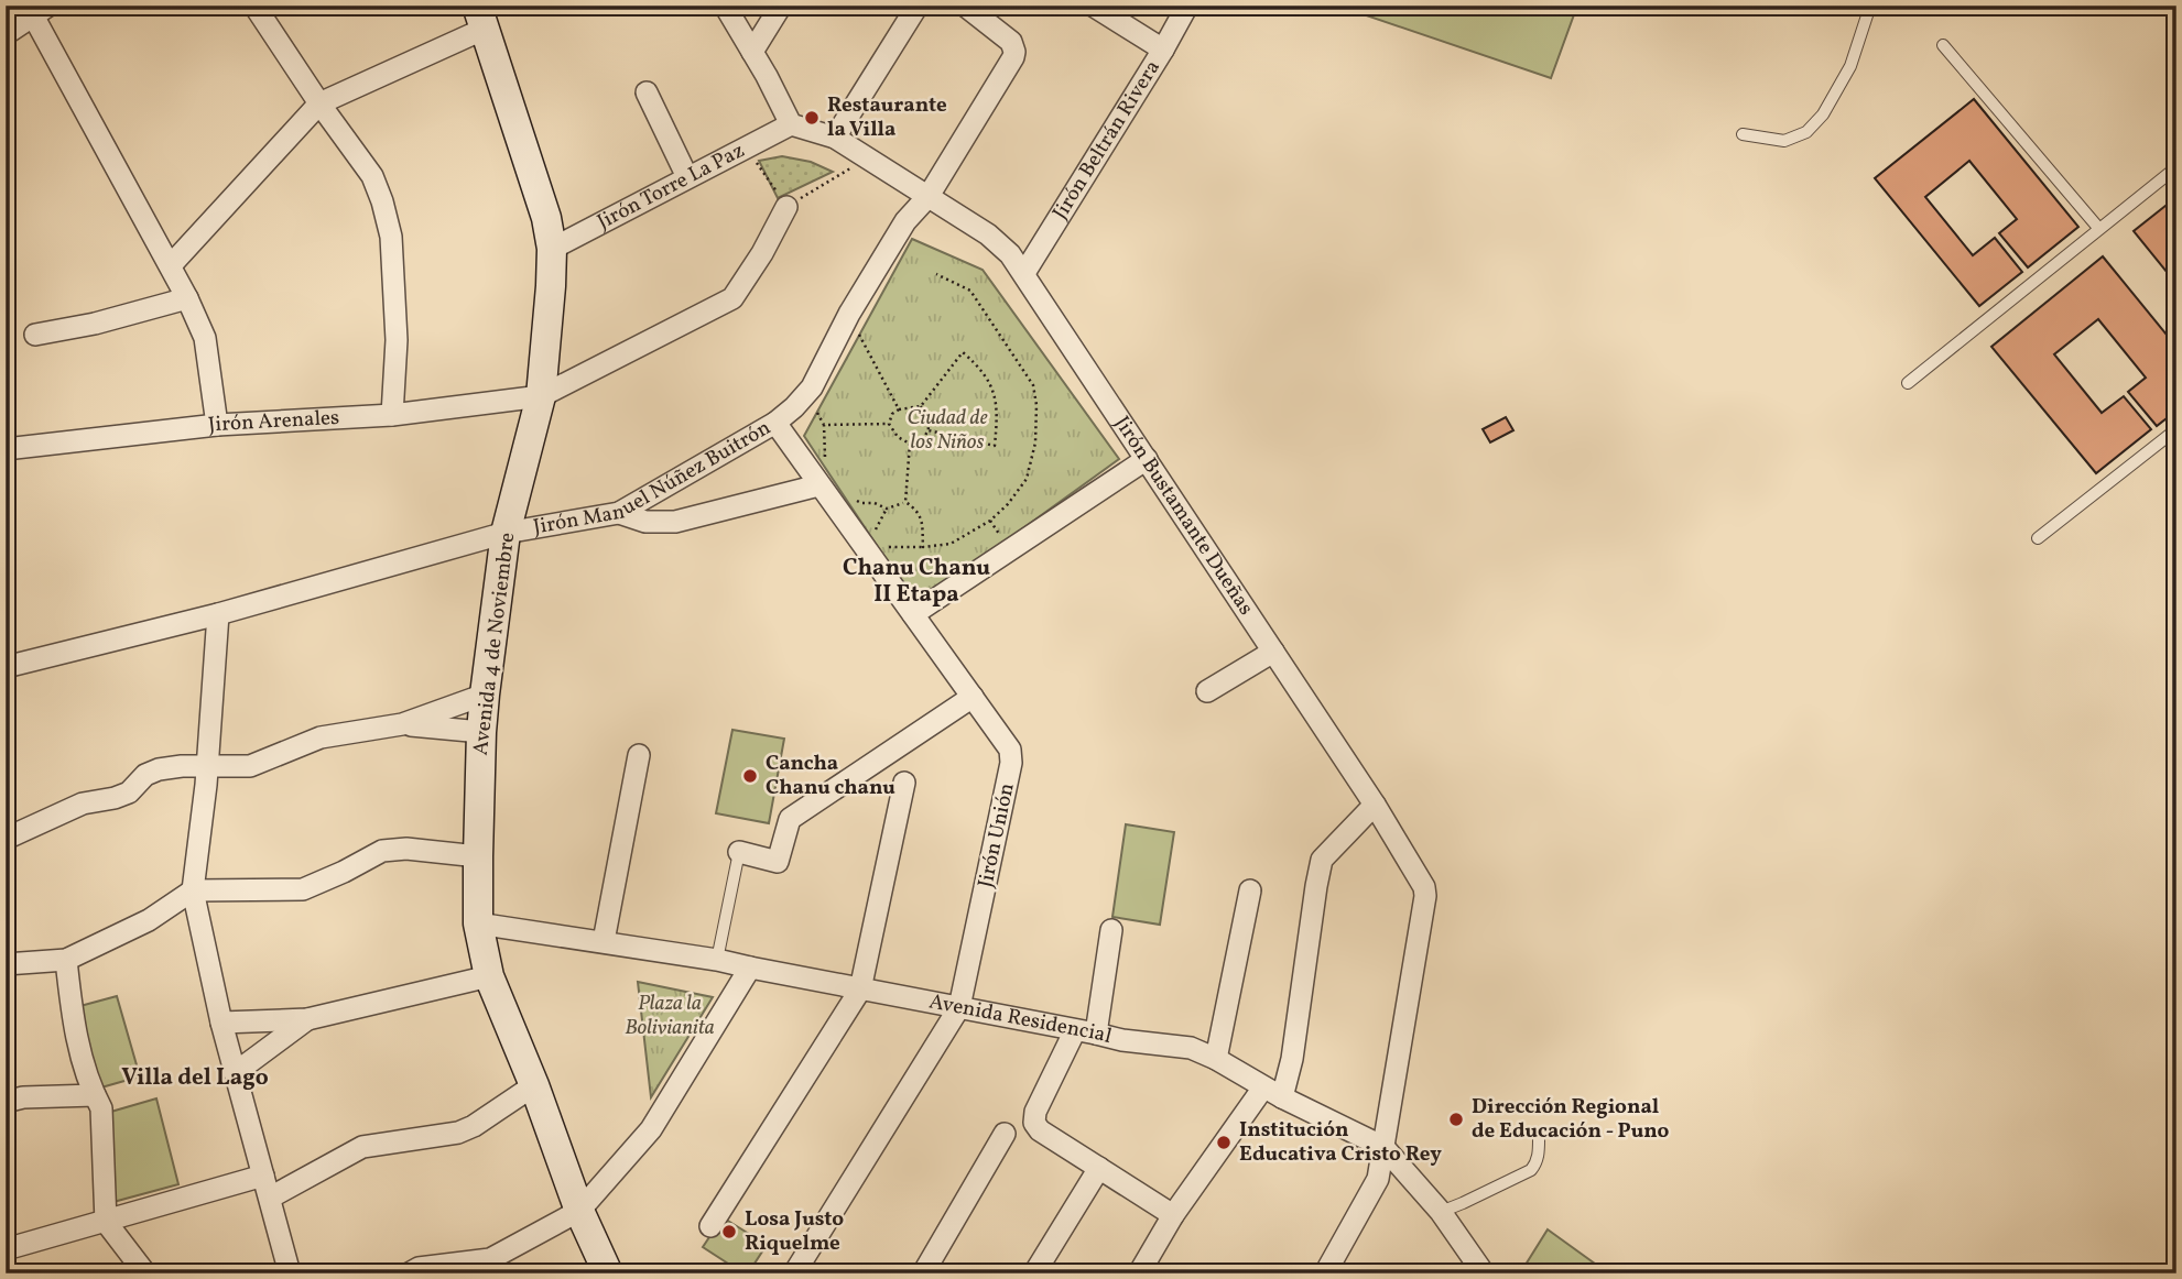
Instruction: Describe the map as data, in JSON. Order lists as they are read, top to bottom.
{
  "streets": {
    "street": [
      "Jirón Beltrán Rivera",
      "Jirón Torre La Paz",
      "Jirón Arenales",
      "Jirón Manuel Núñez Buitrón",
      "Jirón Bustamante Dueñas",
      "Avenida 4 de Noviembre",
      "Jirón Unión",
      "Avenida Residencial"
    ]
  },
  "crossings": [
    ["Jirón Beltrán Rivera", "Jirón Bustamante Dueñas"],
    ["Jirón Torre La Paz", "Jirón Bustamante Dueñas"],
    ["Jirón Torre La Paz", "Avenida 4 de Noviembre"],
    ["Jirón Arenales", "Avenida 4 de Noviembre"],
    ["Jirón Manuel Núñez Buitrón", "Jirón Bustamante Dueñas"],
    ["Jirón Manuel Núñez Buitrón", "Avenida 4 de Noviembre"],
    ["Jirón Manuel Núñez Buitrón", "Jirón Unión"],
    ["Jirón Bustamante Dueñas", "Avenida Residencial"],
    ["Avenida 4 de Noviembre", "Avenida Residencial"],
    ["Jirón Unión", "Avenida Residencial"]
  ],
  "districts": ["Chanu Chanu II Etapa", "Villa del Lago"],
  "parks": ["Ciudad de los Niños", "Plaza la Bolivianita"],
  "places": [
    "Restaurante la Villa",
    "Cancha Chanu chanu",
    "Dirección Regional de Educación - Puno",
    "Institución Educativa Cristo Rey",
    "Losa Justo Riquelme"
  ]
}
